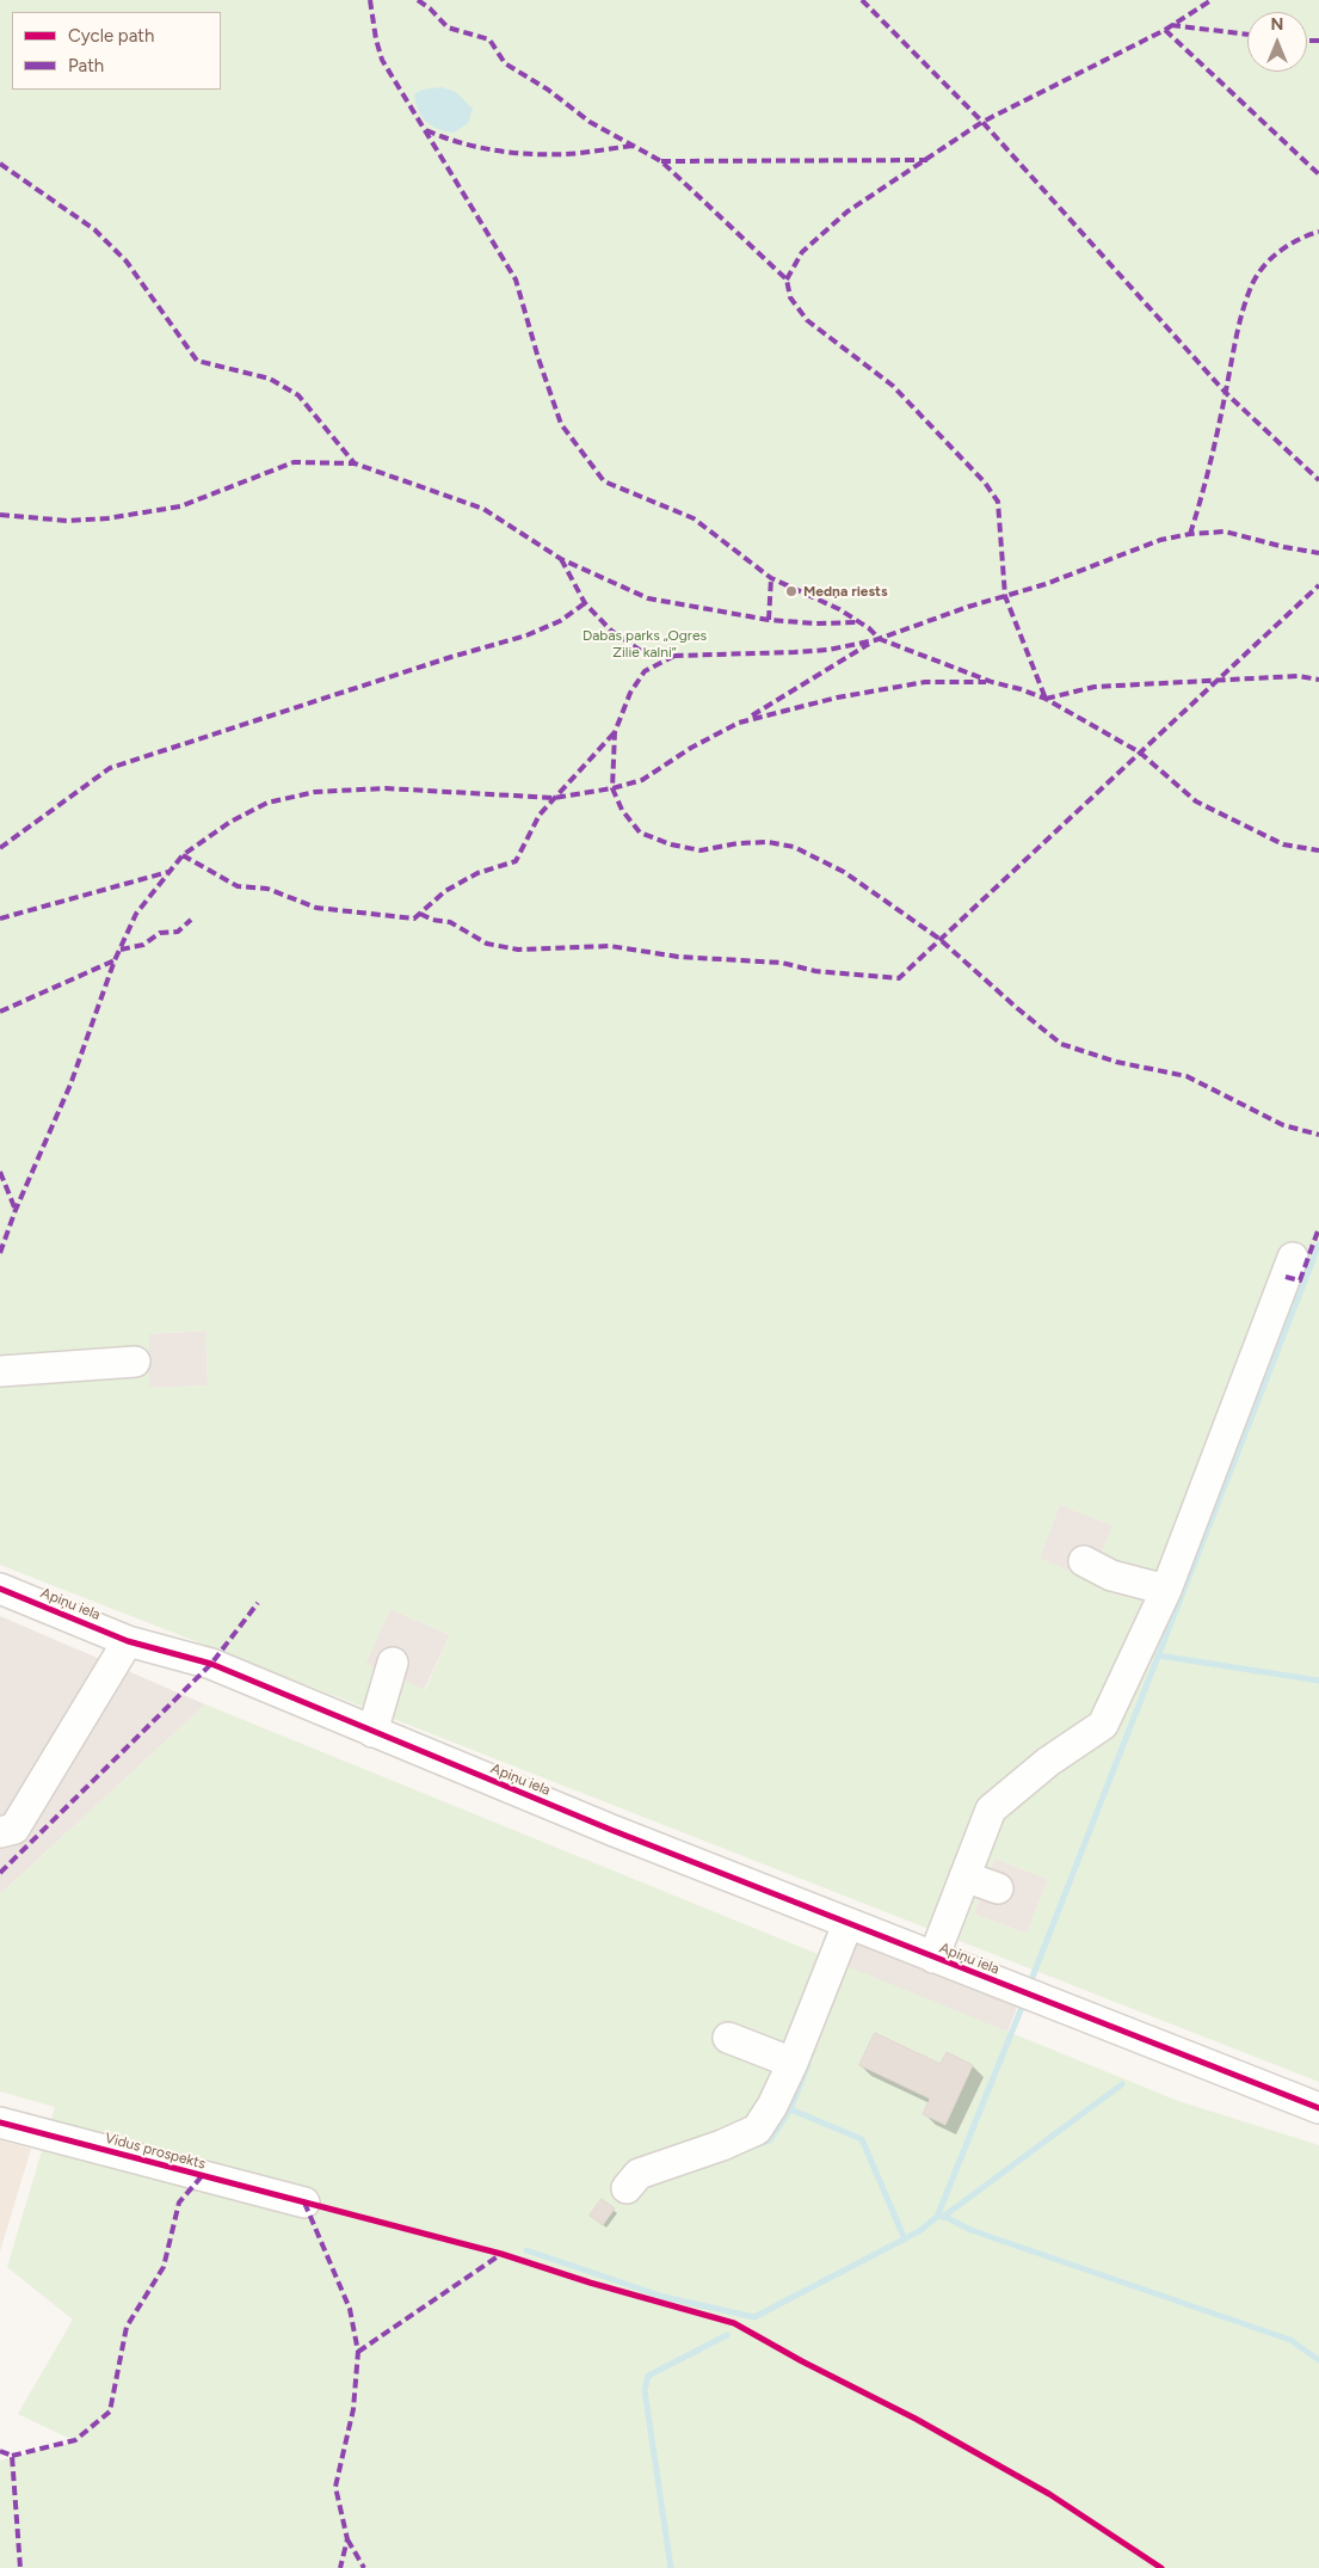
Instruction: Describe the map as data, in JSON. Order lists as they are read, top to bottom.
{
  "streets": {
    "street": ["Apiņu iela", "Vidus prospekts"]
  },
  "parks": ["Dabas parks „Ogres Zilie kalni”"],
  "places": ["Medņa riests"],
  "legend": ["Cycle path", "Path"],
  "north": "top"
}
